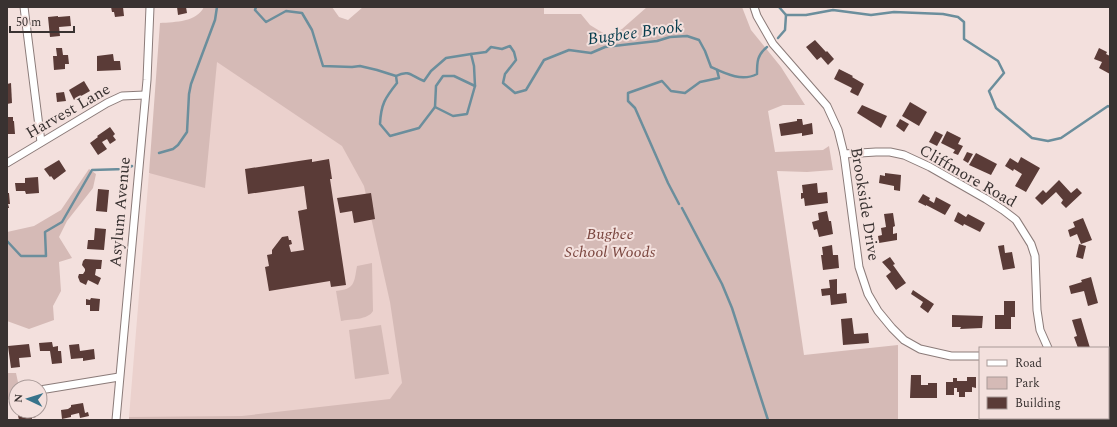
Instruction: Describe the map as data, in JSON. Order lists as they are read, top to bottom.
{
  "streets": {
    "street": [
      "Harvest Lane",
      "Cliffmore Road",
      "Brookside Drive",
      "Asylum Avenue"
    ]
  },
  "crossings": [
    ["Harvest Lane", "Asylum Avenue"],
    ["Cliffmore Road", "Brookside Drive"]
  ],
  "water": ["Bugbee Brook"],
  "parks": ["Bugbee School Woods"],
  "legend": ["Road", "Park", "Building"],
  "scale_bar": "50 m",
  "north": "left"
}
